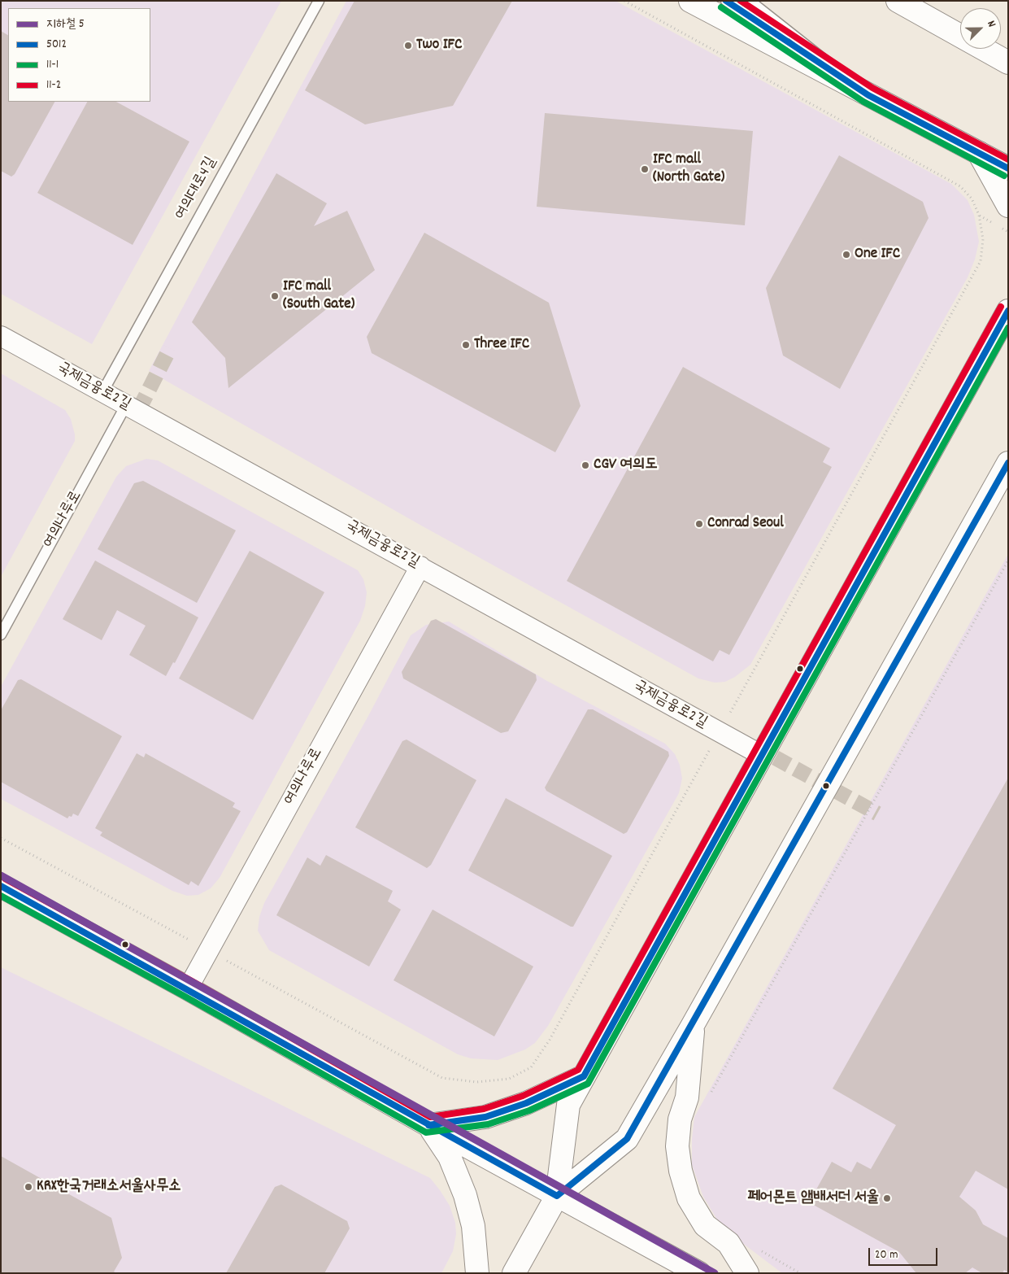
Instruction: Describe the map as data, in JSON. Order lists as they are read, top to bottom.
{
  "streets": {
    "street": ["국제금융로2길", "여의나루로"],
    "lane": ["여의대로4길"]
  },
  "crossings": [
    ["여의대로4길", "국제금융로2길"],
    ["국제금융로2길", "여의나루로"]
  ],
  "places": [
    "Two IFC",
    "IFC mall (North Gate)",
    "One IFC",
    "IFC mall (South Gate)",
    "Three IFC",
    "CGV 여의도",
    "Conrad Seoul",
    "KRX한국거래소서울사무소",
    "페어몬트 앰배서더 서울"
  ],
  "lines": [
    "transit line 5012",
    "transit line 11-2",
    "transit line 11-1",
    "metro line 5"
  ],
  "legend": [
    "지하철 5",
    "5012",
    "11-1",
    "11-2"
  ],
  "scale_bar": "20 m",
  "north": "top right"
}
